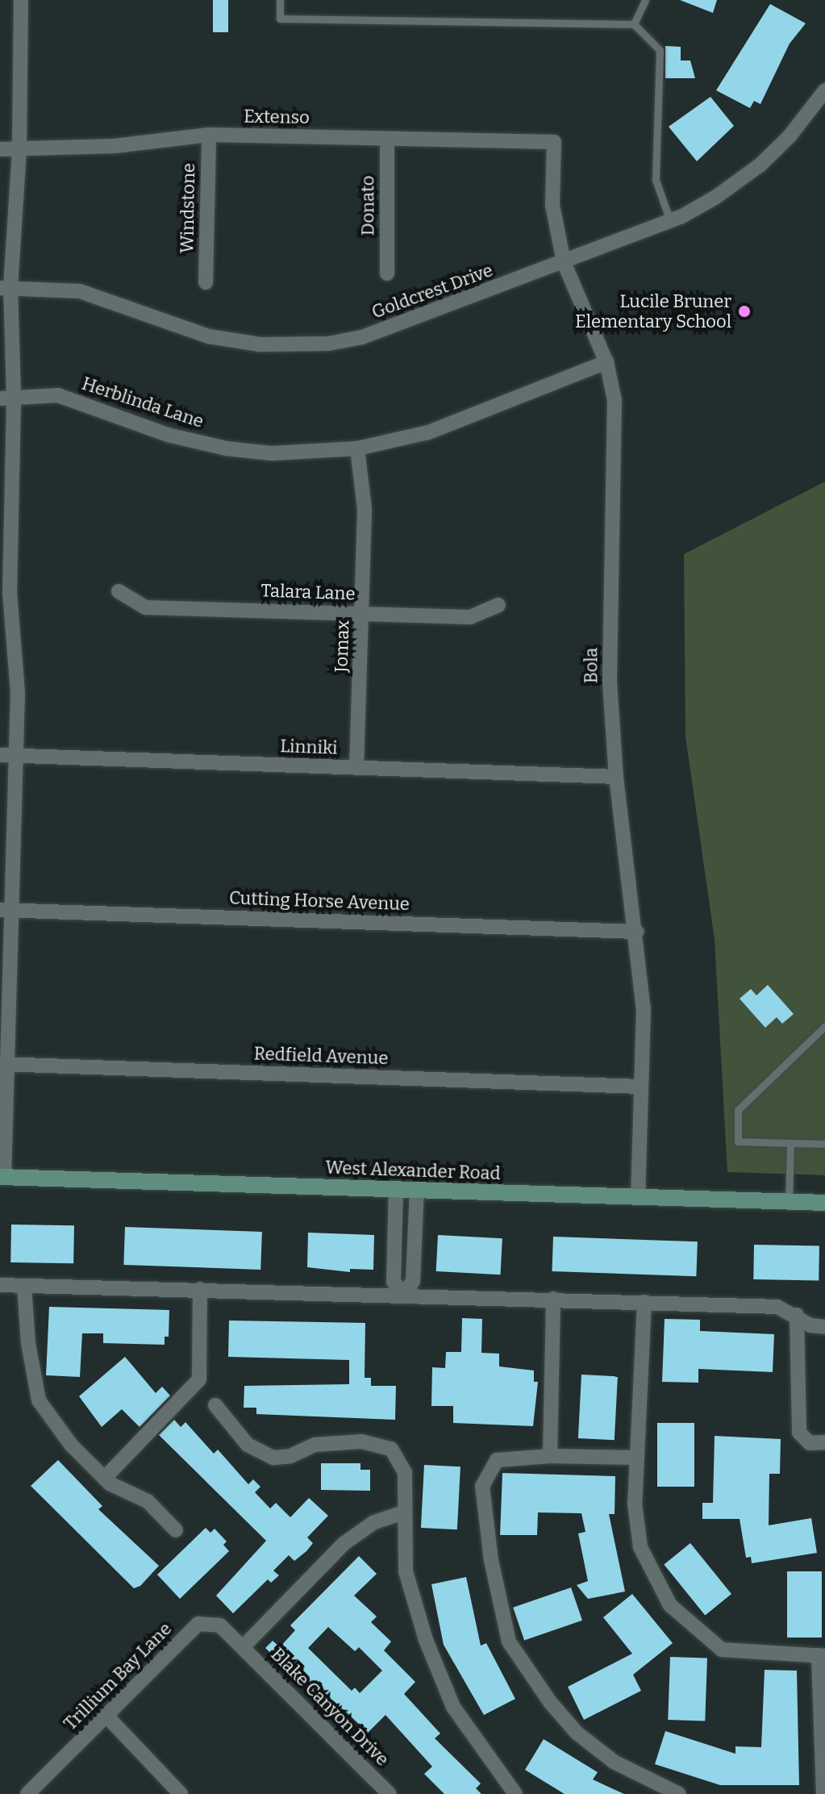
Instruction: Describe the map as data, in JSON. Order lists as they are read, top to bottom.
{
  "streets": {
    "main road": ["West Alexander Road"],
    "street": [
      "Extenso",
      "Donato",
      "Windstone",
      "Goldcrest Drive",
      "Herblinda Lane",
      "Talara Lane",
      "Jomax",
      "Bola",
      "Linniki",
      "Cutting Horse Avenue",
      "Redfield Avenue",
      "Trillium Bay Lane",
      "Blake Canyon Drive"
    ]
  },
  "crossings": [
    ["Extenso", "Donato"],
    ["Extenso", "Windstone"],
    ["Extenso", "Bola"],
    ["Goldcrest Drive", "Bola"],
    ["Herblinda Lane", "Jomax"],
    ["Herblinda Lane", "Bola"],
    ["Talara Lane", "Jomax"],
    ["Jomax", "Linniki"],
    ["Bola", "Linniki"],
    ["Bola", "Cutting Horse Avenue"],
    ["Bola", "Redfield Avenue"],
    ["Bola", "West Alexander Road"],
    ["Trillium Bay Lane", "Blake Canyon Drive"]
  ],
  "places": ["Lucile Bruner Elementary School"]
}
